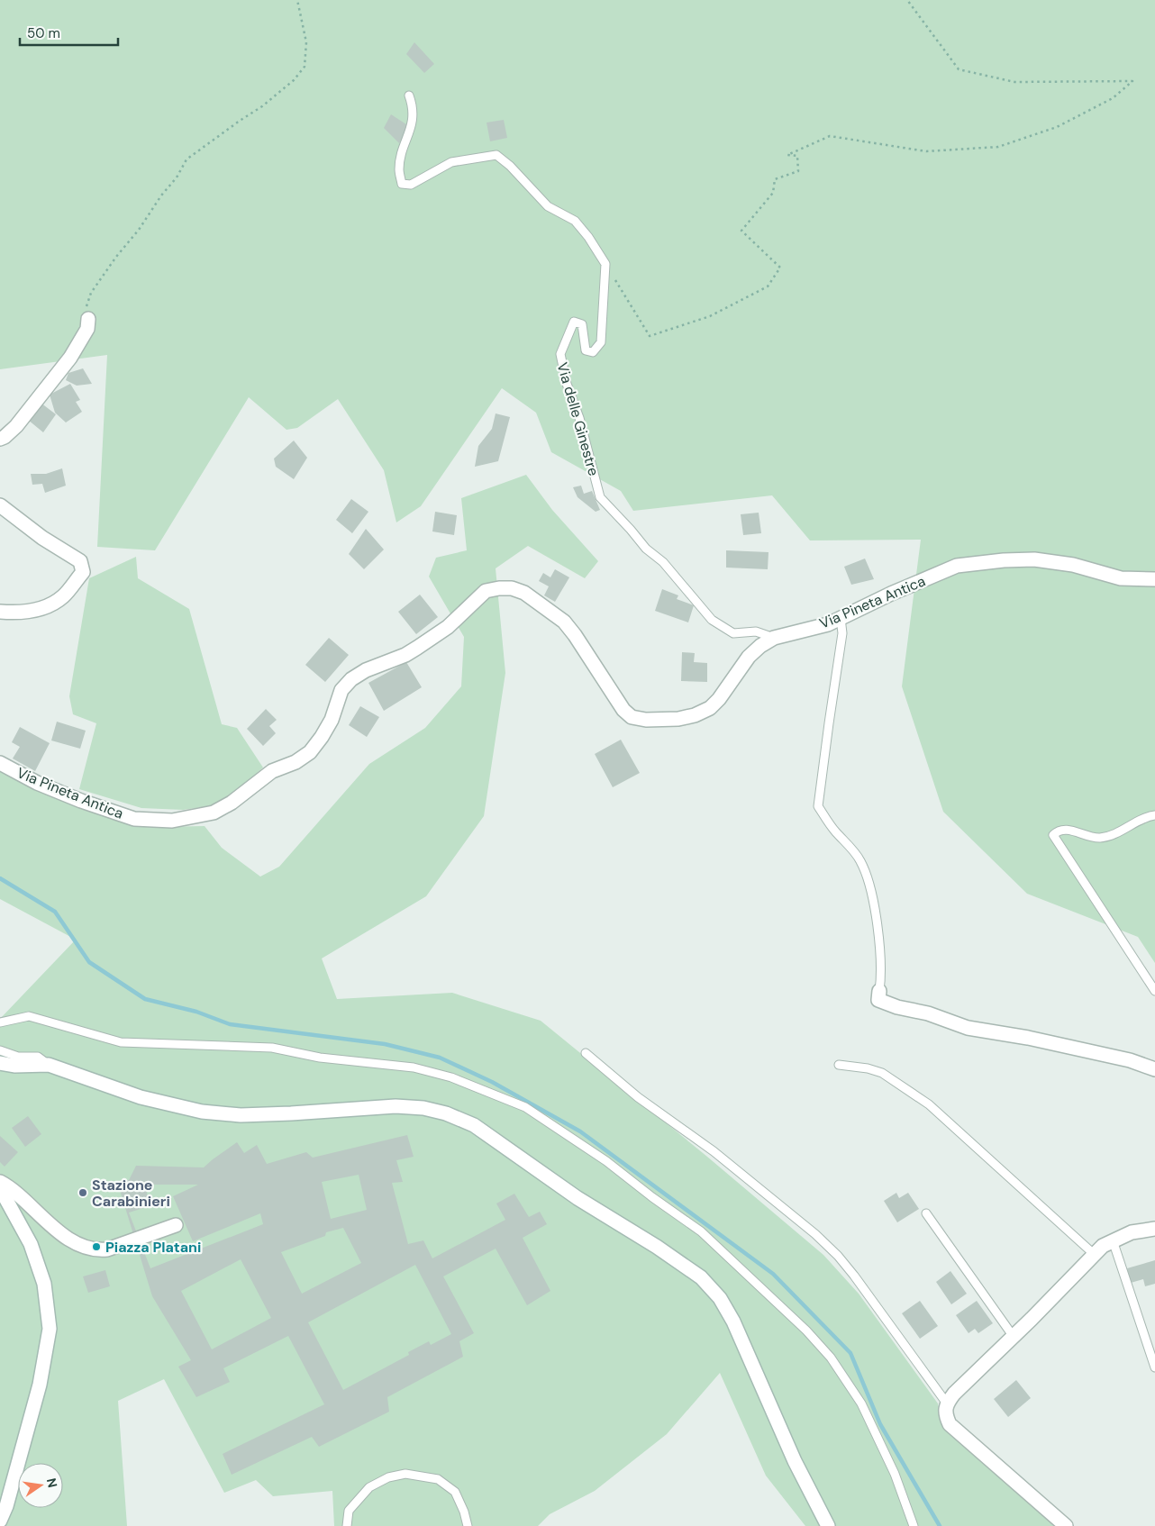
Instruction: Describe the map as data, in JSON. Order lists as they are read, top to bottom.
{
  "streets": {
    "street": ["Via Pineta Antica"],
    "lane": ["Via delle Ginestre"]
  },
  "crossings": [
    ["Via delle Ginestre", "Via Pineta Antica"]
  ],
  "places": ["Stazione Carabinieri", "Piazza Platani"],
  "scale_bar": "50 m",
  "north": "right"
}
